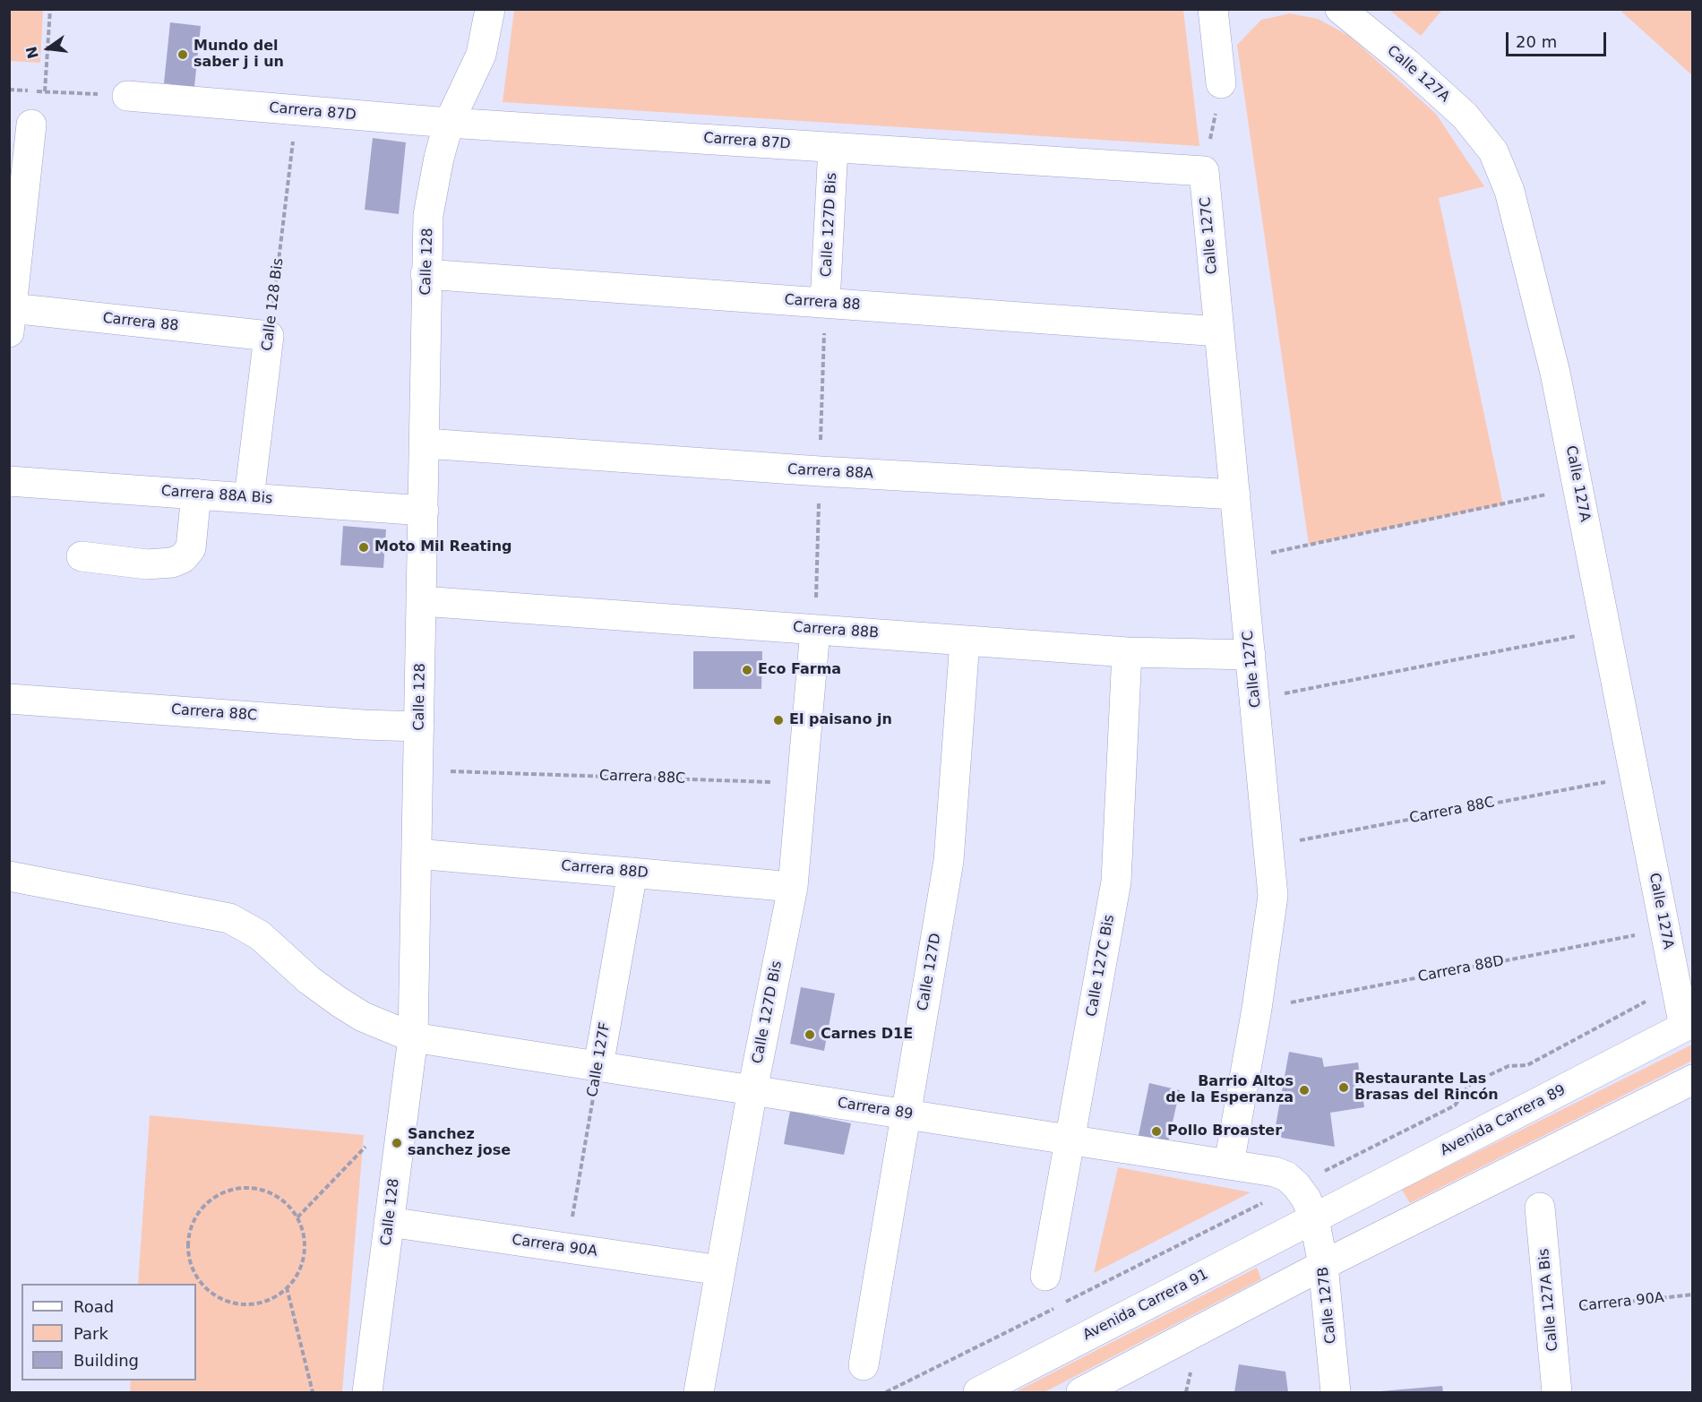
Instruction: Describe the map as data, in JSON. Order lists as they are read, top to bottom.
{
  "streets": {
    "street": [
      "Calle 127A",
      "Carrera 87D",
      "Calle 127D Bis",
      "Calle 127C",
      "Calle 128",
      "Carrera 88",
      "Calle 128 Bis",
      "Carrera 88A",
      "Carrera 88A Bis",
      "Carrera 88B",
      "Carrera 88C",
      "Carrera 88D",
      "Calle 127C Bis",
      "Calle 127D",
      "Calle 127F",
      "Carrera 89",
      "Avenida Carrera 89",
      "Carrera 90A",
      "Calle 127A Bis",
      "Avenida Carrera 91",
      "Calle 127B"
    ]
  },
  "crossings": [
    ["Calle 127A", "Carrera 88C"],
    ["Calle 127A", "Carrera 88D"],
    ["Calle 127A", "Avenida Carrera 89"],
    ["Carrera 87D", "Calle 127D Bis"],
    ["Carrera 87D", "Calle 127C"],
    ["Carrera 87D", "Calle 128"],
    ["Carrera 87D", "Calle 128 Bis"],
    ["Calle 127D Bis", "Carrera 88"],
    ["Calle 127D Bis", "Carrera 88B"],
    ["Calle 127D Bis", "Carrera 88C"],
    ["Calle 127D Bis", "Carrera 88D"],
    ["Calle 127D Bis", "Carrera 89"],
    ["Calle 127D Bis", "Carrera 90A"],
    ["Calle 127C", "Carrera 88"],
    ["Calle 127C", "Carrera 88A"],
    ["Calle 127C", "Carrera 88B"],
    ["Calle 127C", "Carrera 88C"],
    ["Calle 127C", "Carrera 88D"],
    ["Calle 127C", "Carrera 89"],
    ["Calle 128", "Carrera 88"],
    ["Calle 128", "Carrera 88A"],
    ["Calle 128", "Carrera 88A Bis"],
    ["Calle 128", "Carrera 88B"],
    ["Calle 128", "Carrera 88C"],
    ["Calle 128", "Carrera 88D"],
    ["Calle 128", "Carrera 89"],
    ["Calle 128", "Carrera 90A"],
    ["Carrera 88", "Calle 128 Bis"],
    ["Calle 128 Bis", "Carrera 88A Bis"],
    ["Carrera 88B", "Calle 127C Bis"],
    ["Carrera 88B", "Calle 127D"],
    ["Carrera 88D", "Calle 127F"],
    ["Calle 127C Bis", "Carrera 89"],
    ["Calle 127D", "Carrera 89"],
    ["Calle 127F", "Carrera 89"],
    ["Calle 127F", "Carrera 90A"],
    ["Carrera 89", "Avenida Carrera 89"],
    ["Carrera 89", "Avenida Carrera 91"],
    ["Carrera 89", "Calle 127B"],
    ["Avenida Carrera 89", "Avenida Carrera 91"],
    ["Avenida Carrera 89", "Calle 127B"],
    ["Carrera 90A", "Calle 127A Bis"],
    ["Avenida Carrera 91", "Calle 127B"]
  ],
  "places": [
    "Mundo del saber j i un",
    "Moto Mil Reating",
    "Eco Farma",
    "El paisano jn",
    "Carnes D1E",
    "Restaurante Las Brasas del Rincón",
    "Barrio Altos de la Esperanza",
    "Pollo Broaster",
    "Sanchez sanchez jose"
  ],
  "legend": ["Road", "Park", "Building"],
  "scale_bar": "20 m",
  "north": "left"
}
